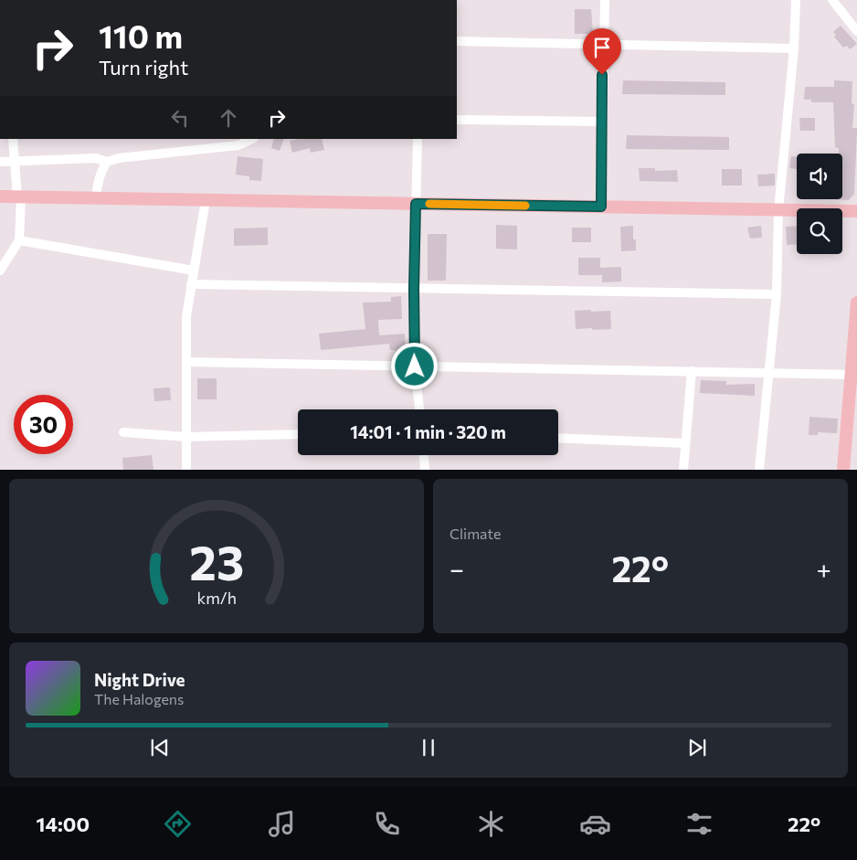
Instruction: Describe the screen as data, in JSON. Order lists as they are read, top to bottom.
{
  "page": {
    "turn": ["110 m", "Turn right"],
    "limit": "30",
    "trip": "14:01 · 1 min · 320 m",
    "tile": "Climate",
    "heat": ["−", "22°", "+"],
    "song": ["Night Drive", "The Halogens"],
    "tabs": ["14:00", "22°"],
    "gauge": ["23", "km/h"]
  }
}
